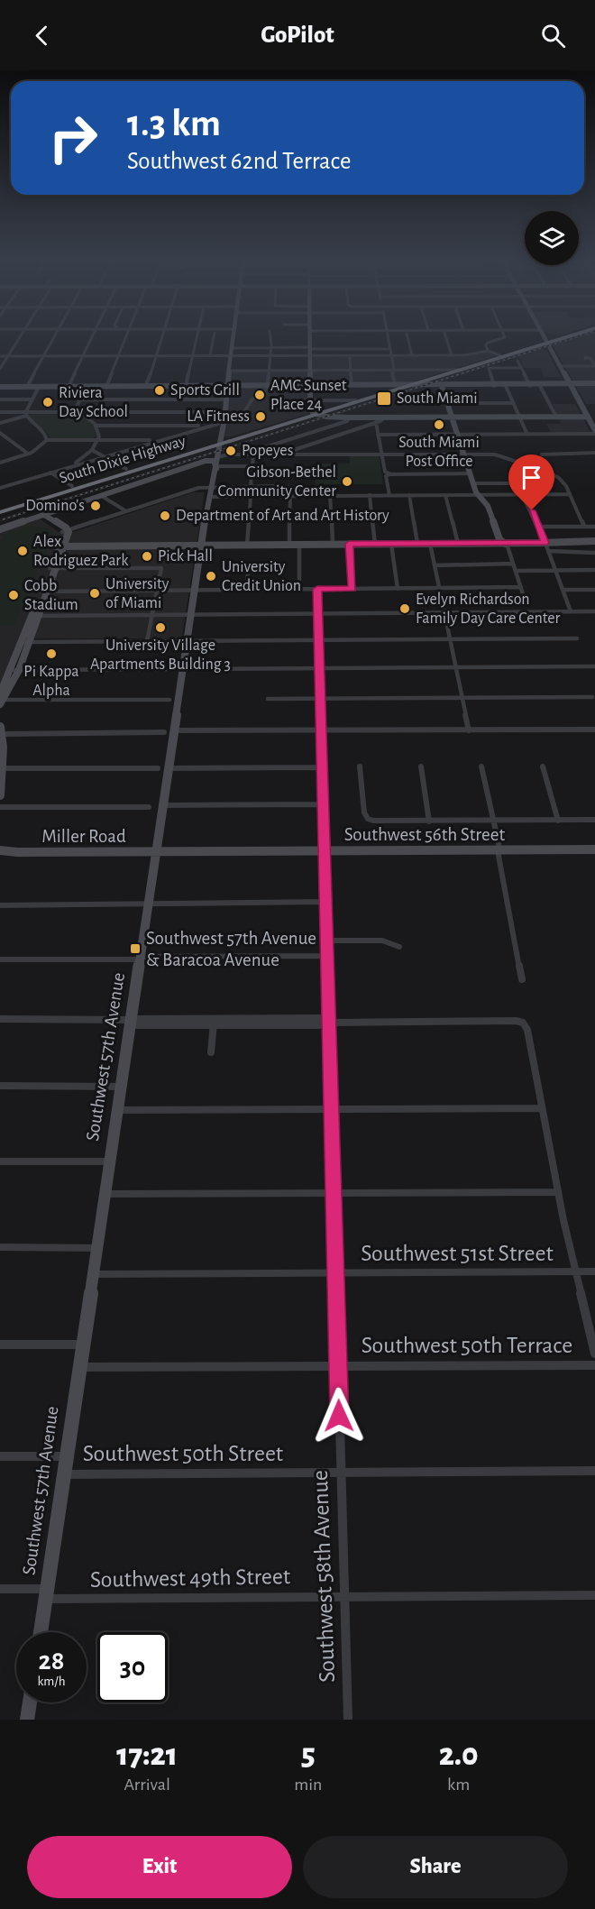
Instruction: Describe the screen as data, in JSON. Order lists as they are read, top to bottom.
{
  "streets": {
    "highway": ["South Dixie Highway"],
    "street": [
      "Southwest 56th Street",
      "Miller Road",
      "Southwest 57th Avenue",
      "Southwest 51st Street",
      "Southwest 50th Terrace",
      "Southwest 50th Street",
      "Southwest 58th Avenue",
      "Southwest 49th Street"
    ]
  },
  "crossings": [
    ["South Dixie Highway", "Southwest 57th Avenue"],
    ["Southwest 56th Street", "Miller Road"],
    ["Southwest 56th Street", "Southwest 57th Avenue"],
    ["Southwest 56th Street", "Southwest 58th Avenue"],
    ["Miller Road", "Southwest 57th Avenue"],
    ["Southwest 57th Avenue", "Southwest 51st Street"],
    ["Southwest 57th Avenue", "Southwest 50th Terrace"],
    ["Southwest 57th Avenue", "Southwest 50th Street"],
    ["Southwest 57th Avenue", "Southwest 49th Street"],
    ["Southwest 51st Street", "Southwest 58th Avenue"],
    ["Southwest 50th Terrace", "Southwest 58th Avenue"],
    ["Southwest 50th Street", "Southwest 58th Avenue"],
    ["Southwest 58th Avenue", "Southwest 49th Street"]
  ],
  "places": {
    "other": [
      "Sports Grill",
      "AMC Sunset Place 24",
      "Riviera Day School",
      "LA Fitness",
      "South Miami Post Office",
      "Popeyes",
      "Gibson-Bethel Community Center",
      "Domino's",
      "Department of Art and Art History",
      "Alex Rodriguez Park",
      "Pick Hall",
      "University Credit Union",
      "University of Miami",
      "Cobb Stadium",
      "Evelyn Richardson Family Day Care Center",
      "University Village Apartments Building 3",
      "Pi Kappa Alpha"
    ],
    "transit": ["South Miami", "Southwest 57th Avenue & Baracoa Avenue"]
  },
  "page": {
    "header": "GoPilot",
    "turn": ["1.3 km", "Southwest 62nd Terrace"],
    "speed": "28 km/h",
    "limit": "30",
    "eta": [
      "17:21",
      "Arrival",
      "5",
      "min",
      "2.0",
      "km"
    ],
    "buttons": ["Exit", "Share"]
  }
}
